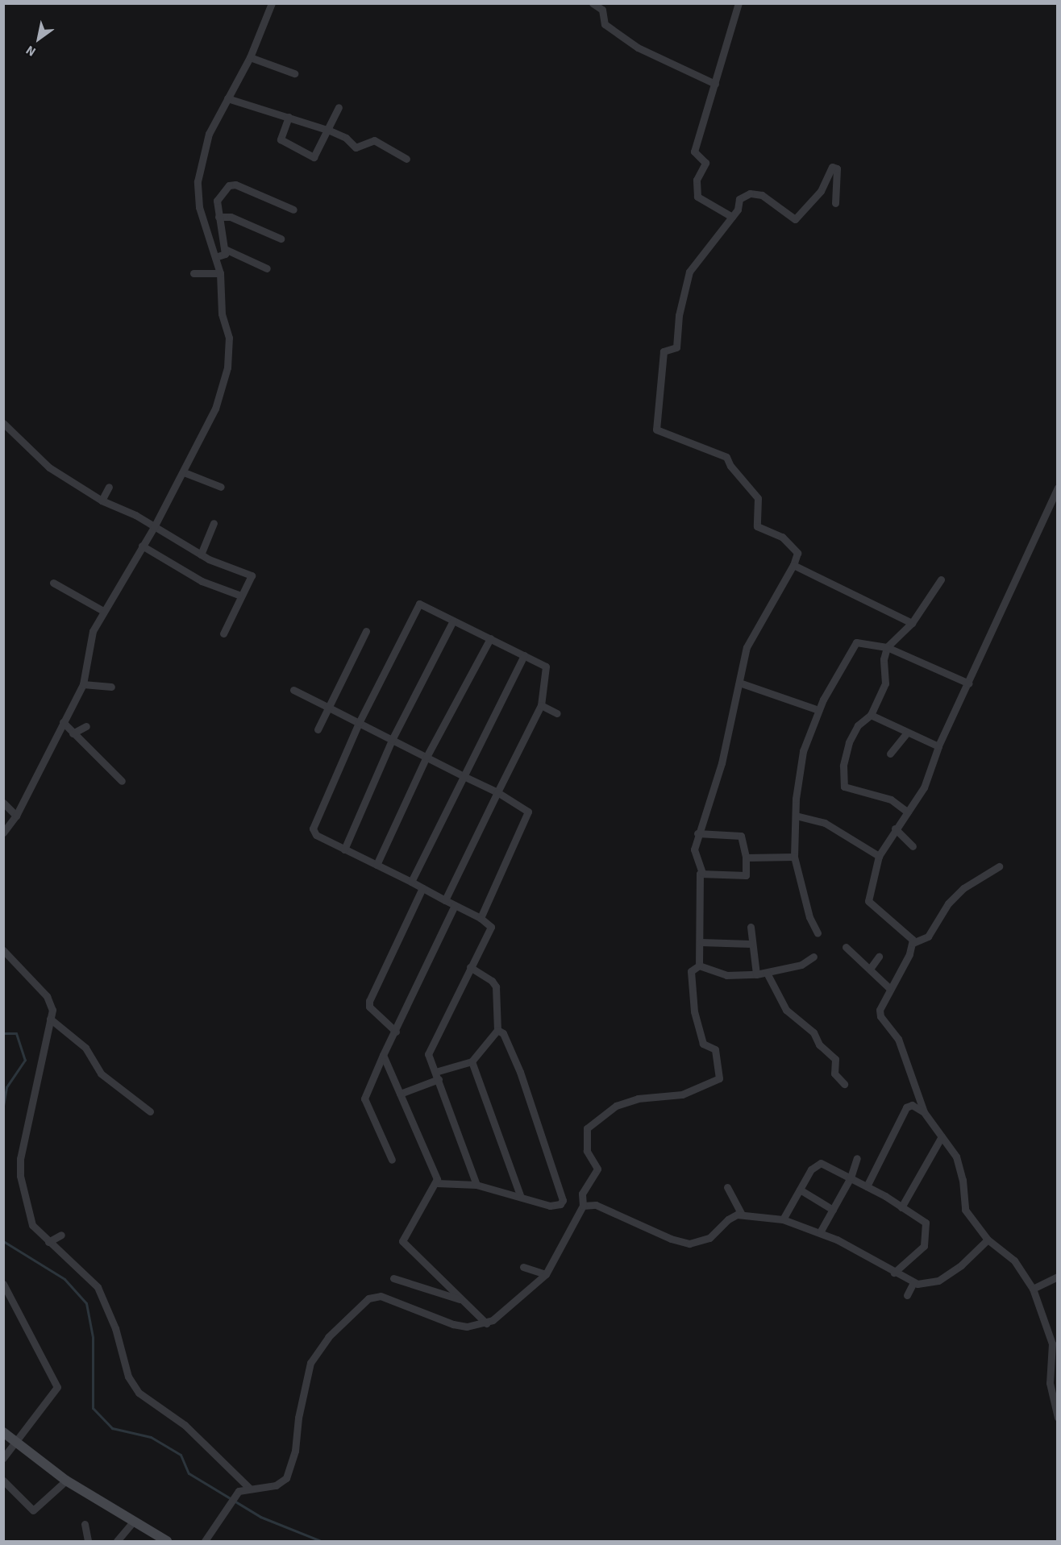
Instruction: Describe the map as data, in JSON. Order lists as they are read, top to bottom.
{
  "north": "bottom left"
}
